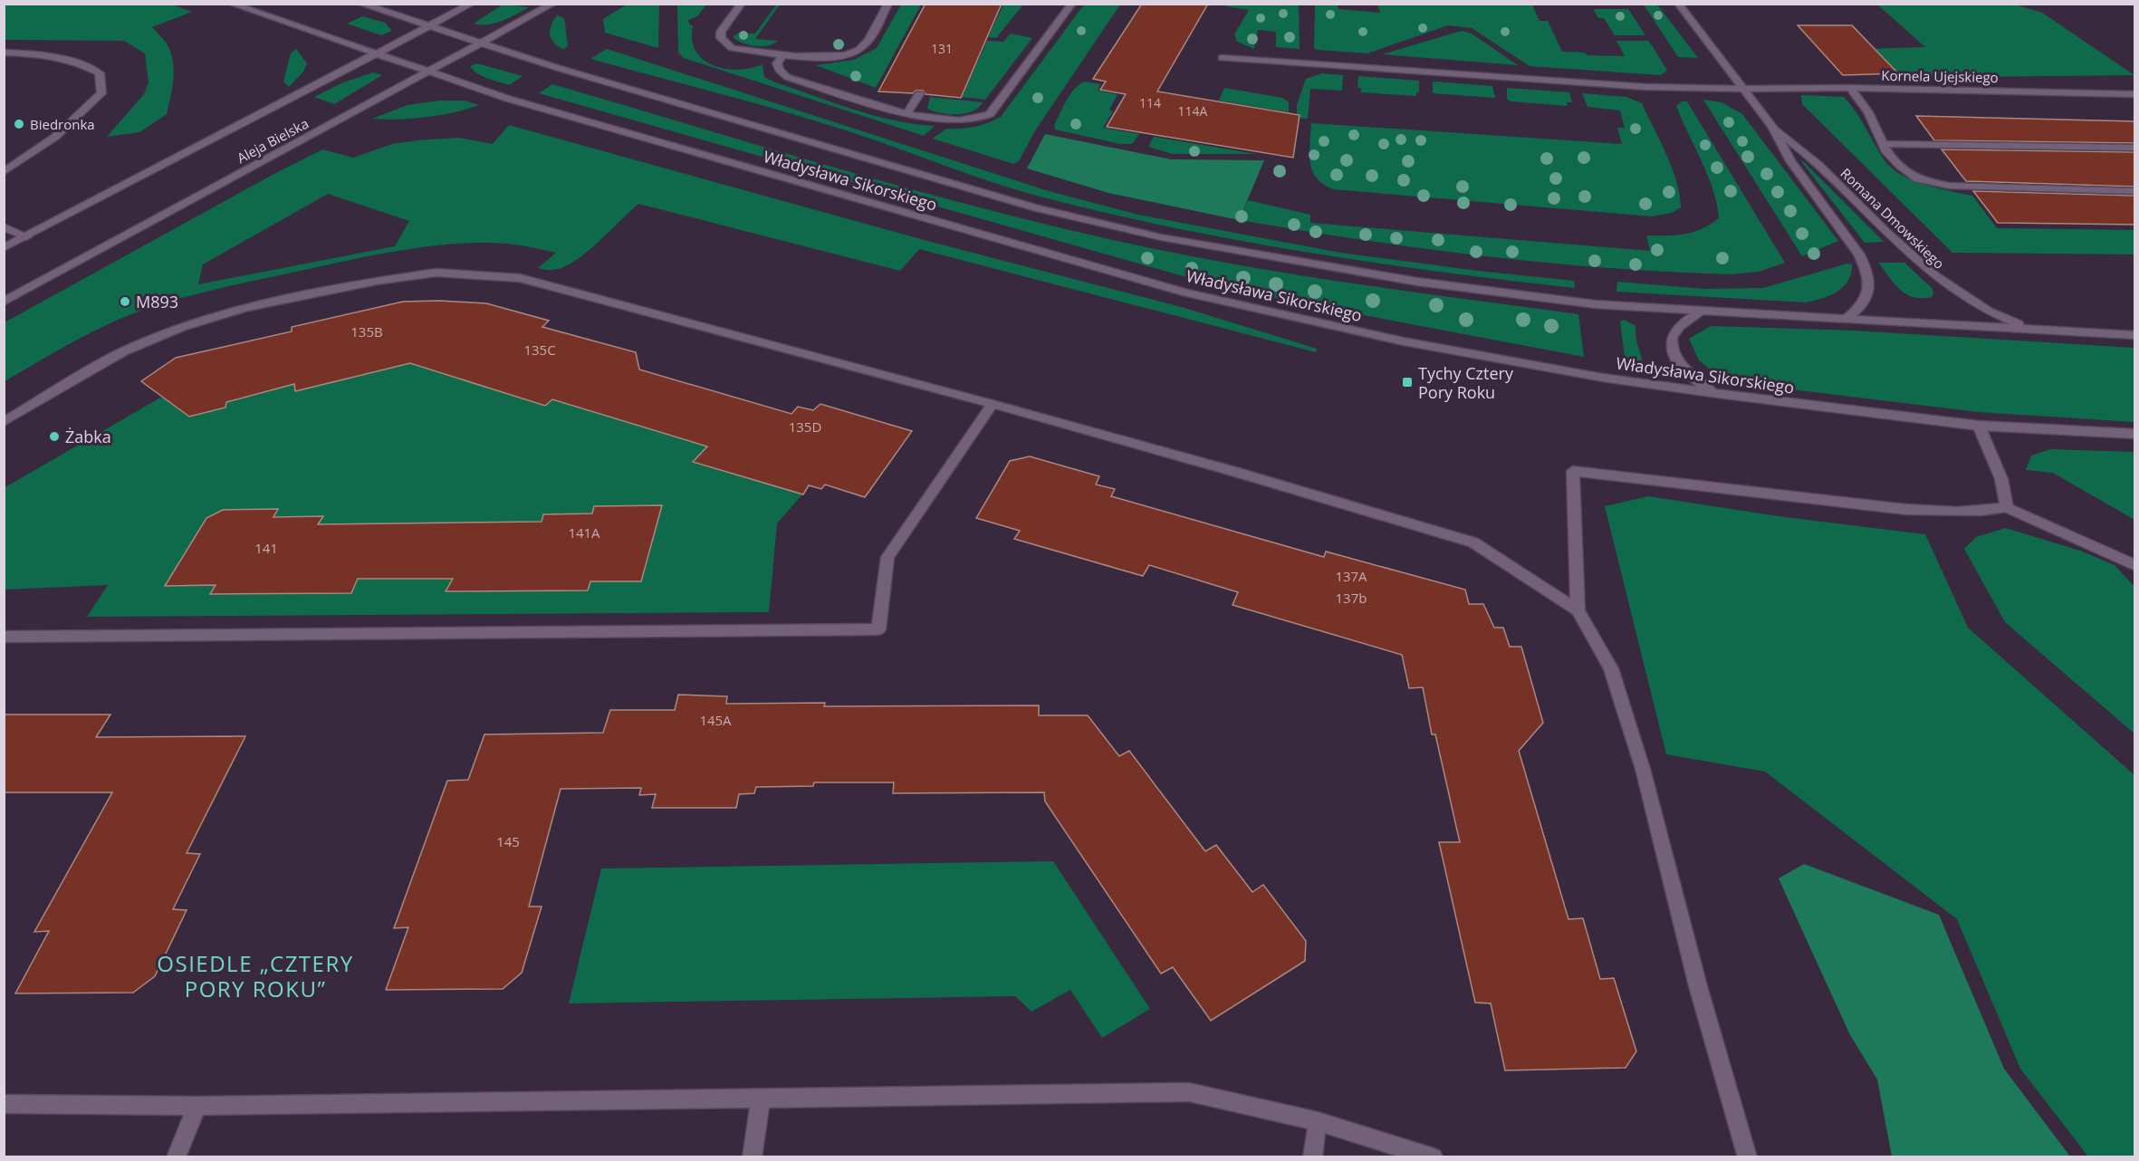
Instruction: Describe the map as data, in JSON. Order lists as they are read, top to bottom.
{
  "streets": {
    "street": [
      "Kornela Ujejskiego",
      "Aleja Bielska",
      "Władysława Sikorskiego",
      "Romana Dmowskiego"
    ]
  },
  "crossings": [
    ["Kornela Ujejskiego", "Romana Dmowskiego"],
    ["Aleja Bielska", "Władysława Sikorskiego"],
    ["Władysława Sikorskiego", "Romana Dmowskiego"]
  ],
  "districts": ["OSIEDLE „CZTERY PORY ROKU”"],
  "places": {
    "other": ["Biedronka", "M893", "Żabka"],
    "transit": ["Tychy Cztery Pory Roku"]
  },
  "house_numbers": [
    "131",
    "114",
    "114A",
    "135B",
    "135C",
    "135D",
    "141A",
    "141",
    "137A",
    "137b",
    "145A",
    "145"
  ]
}
